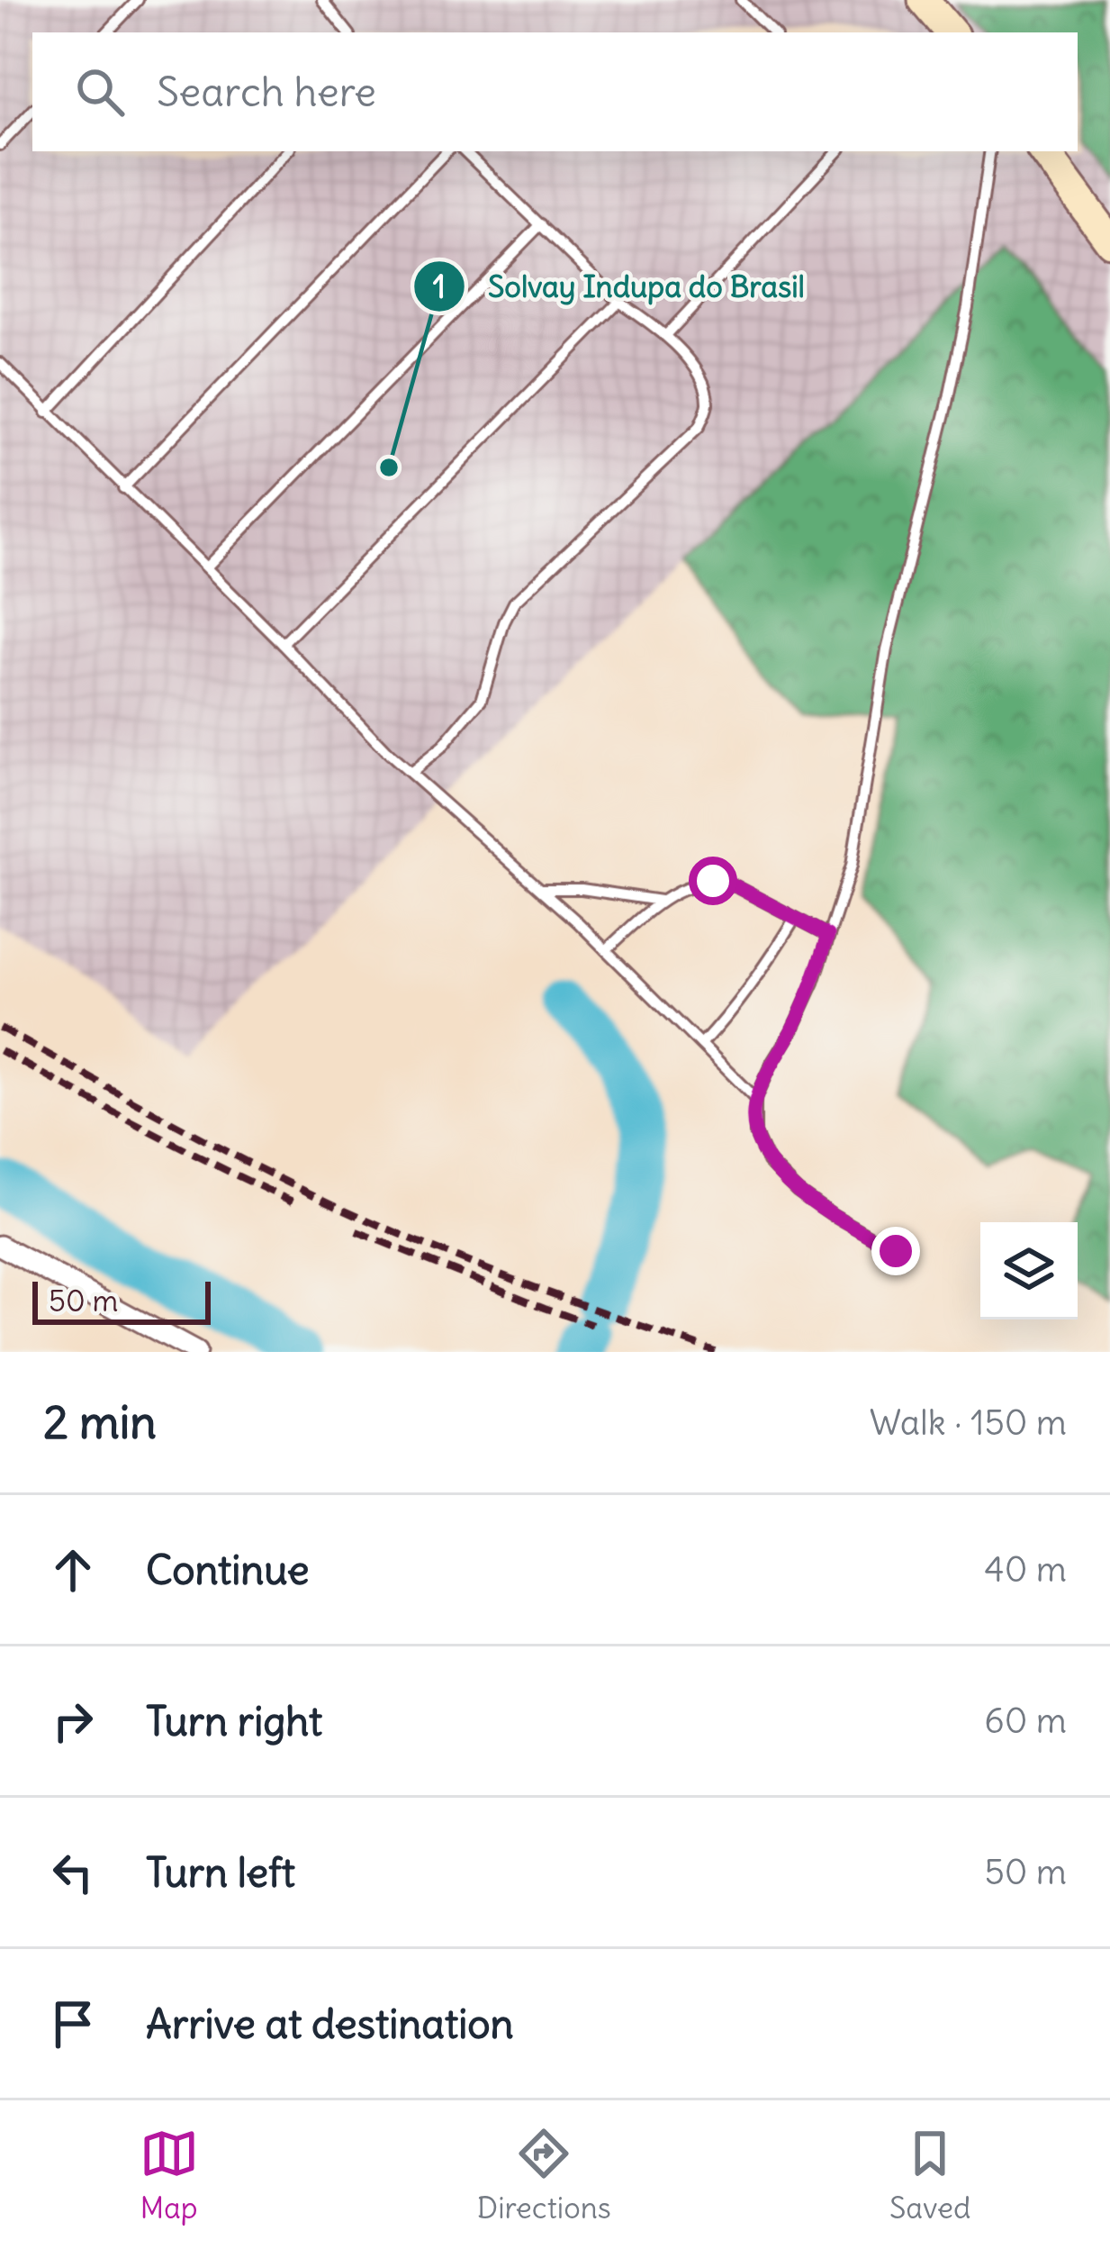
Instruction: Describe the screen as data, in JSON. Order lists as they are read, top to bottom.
{
  "places": ["Solvay Indupa do Brasil"],
  "scale_bar": "50 m",
  "page": {
    "search": "Search here",
    "scale": "50 m",
    "heading": ["2 min", "Walk · 150 m"],
    "list": [
      ["Continue", "40 m"],
      ["Turn right", "60 m"],
      ["Turn left", "50 m"],
      "Arrive at destination"
    ],
    "nav": ["Map", "Directions", "Saved"]
  }
}
